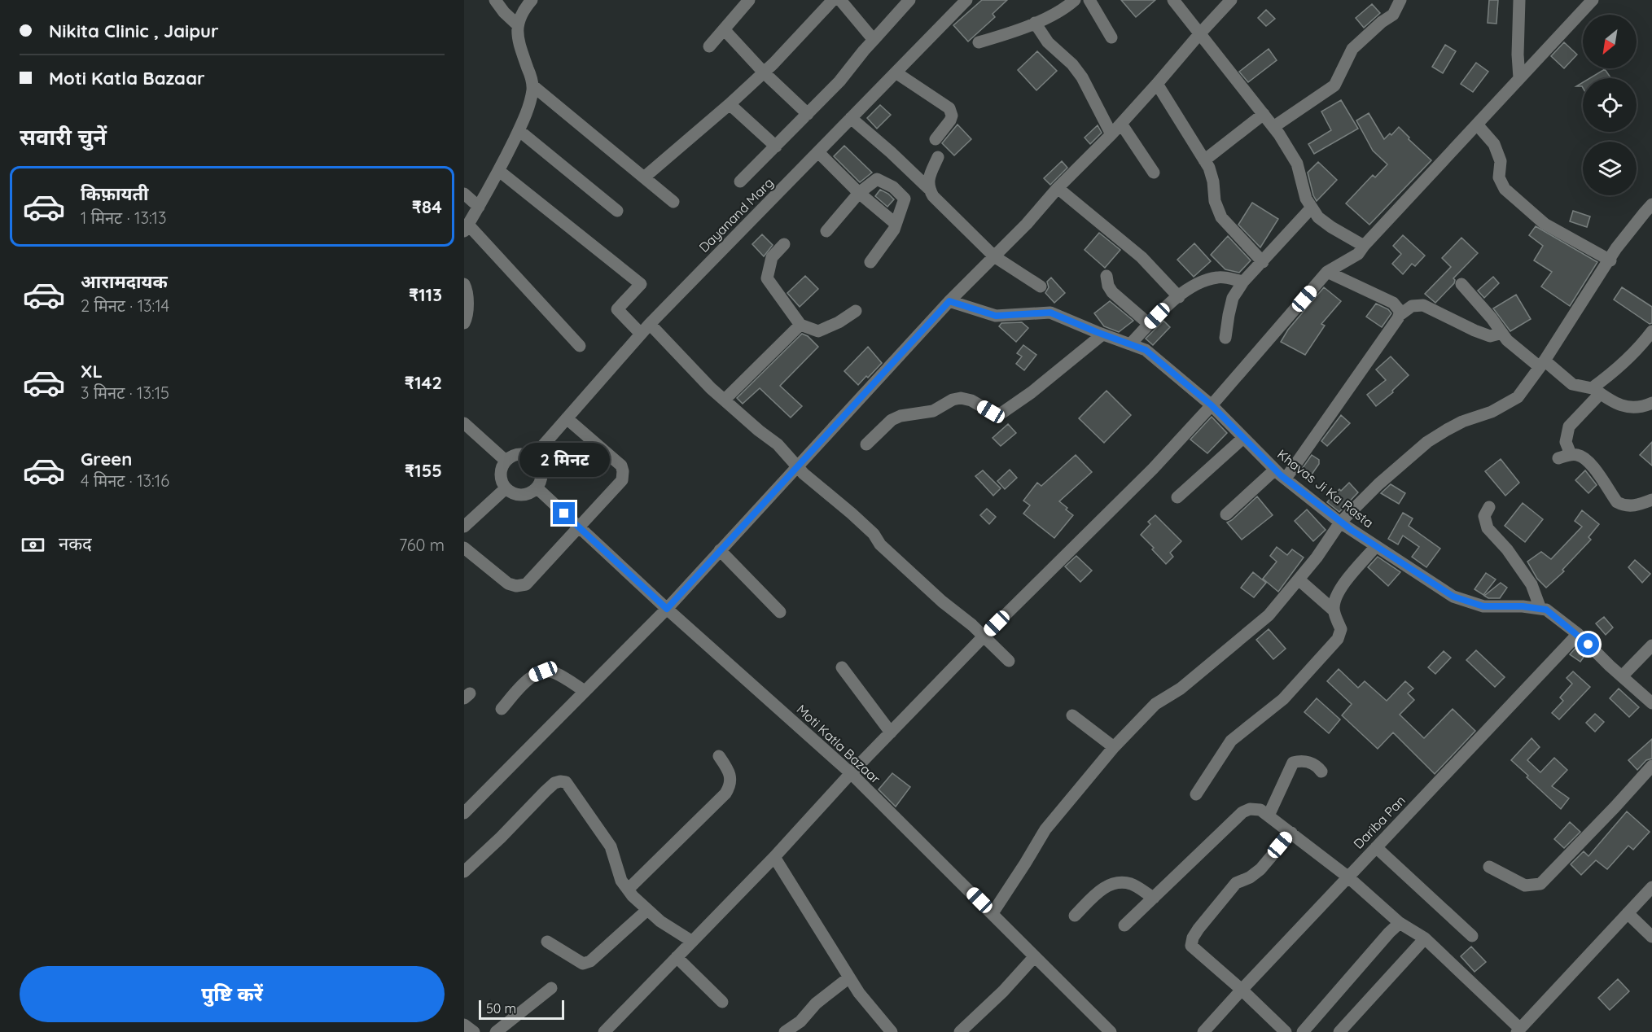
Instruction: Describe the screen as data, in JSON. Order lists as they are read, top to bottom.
{
  "streets": {
    "street": [
      "Dayanand Marg",
      "Khavas Ji Ka Rasta",
      "Moti Katla Bazaar",
      "Dariba Pan"
    ]
  },
  "crossings": [
    ["Dayanand Marg", "Moti Katla Bazaar"],
    ["Khavas Ji Ka Rasta", "Dariba Pan"]
  ],
  "scale_bar": "50 m",
  "north": "bottom left",
  "page": {
    "banner": ["Nikita Clinic , Jaipur", "Moti Katla Bazaar"],
    "heading": "सवारी चुनें",
    "list": [
      {
        "name": "किफ़ायती",
        "note": "1 मिनट · 13:13",
        "value": "₹84"
      },
      {
        "name": "आरामदायक",
        "note": "2 मिनट · 13:14",
        "value": "₹113"
      },
      {
        "name": "XL",
        "note": "3 मिनट · 13:15",
        "value": "₹142"
      },
      {
        "name": "Green",
        "note": "4 मिनट · 13:16",
        "value": "₹155"
      }
    ],
    "bubble": "2 मिनट",
    "pay": ["नकद", "760 m"],
    "buttons": "पुष्टि करें",
    "scale": "50 m"
  }
}
